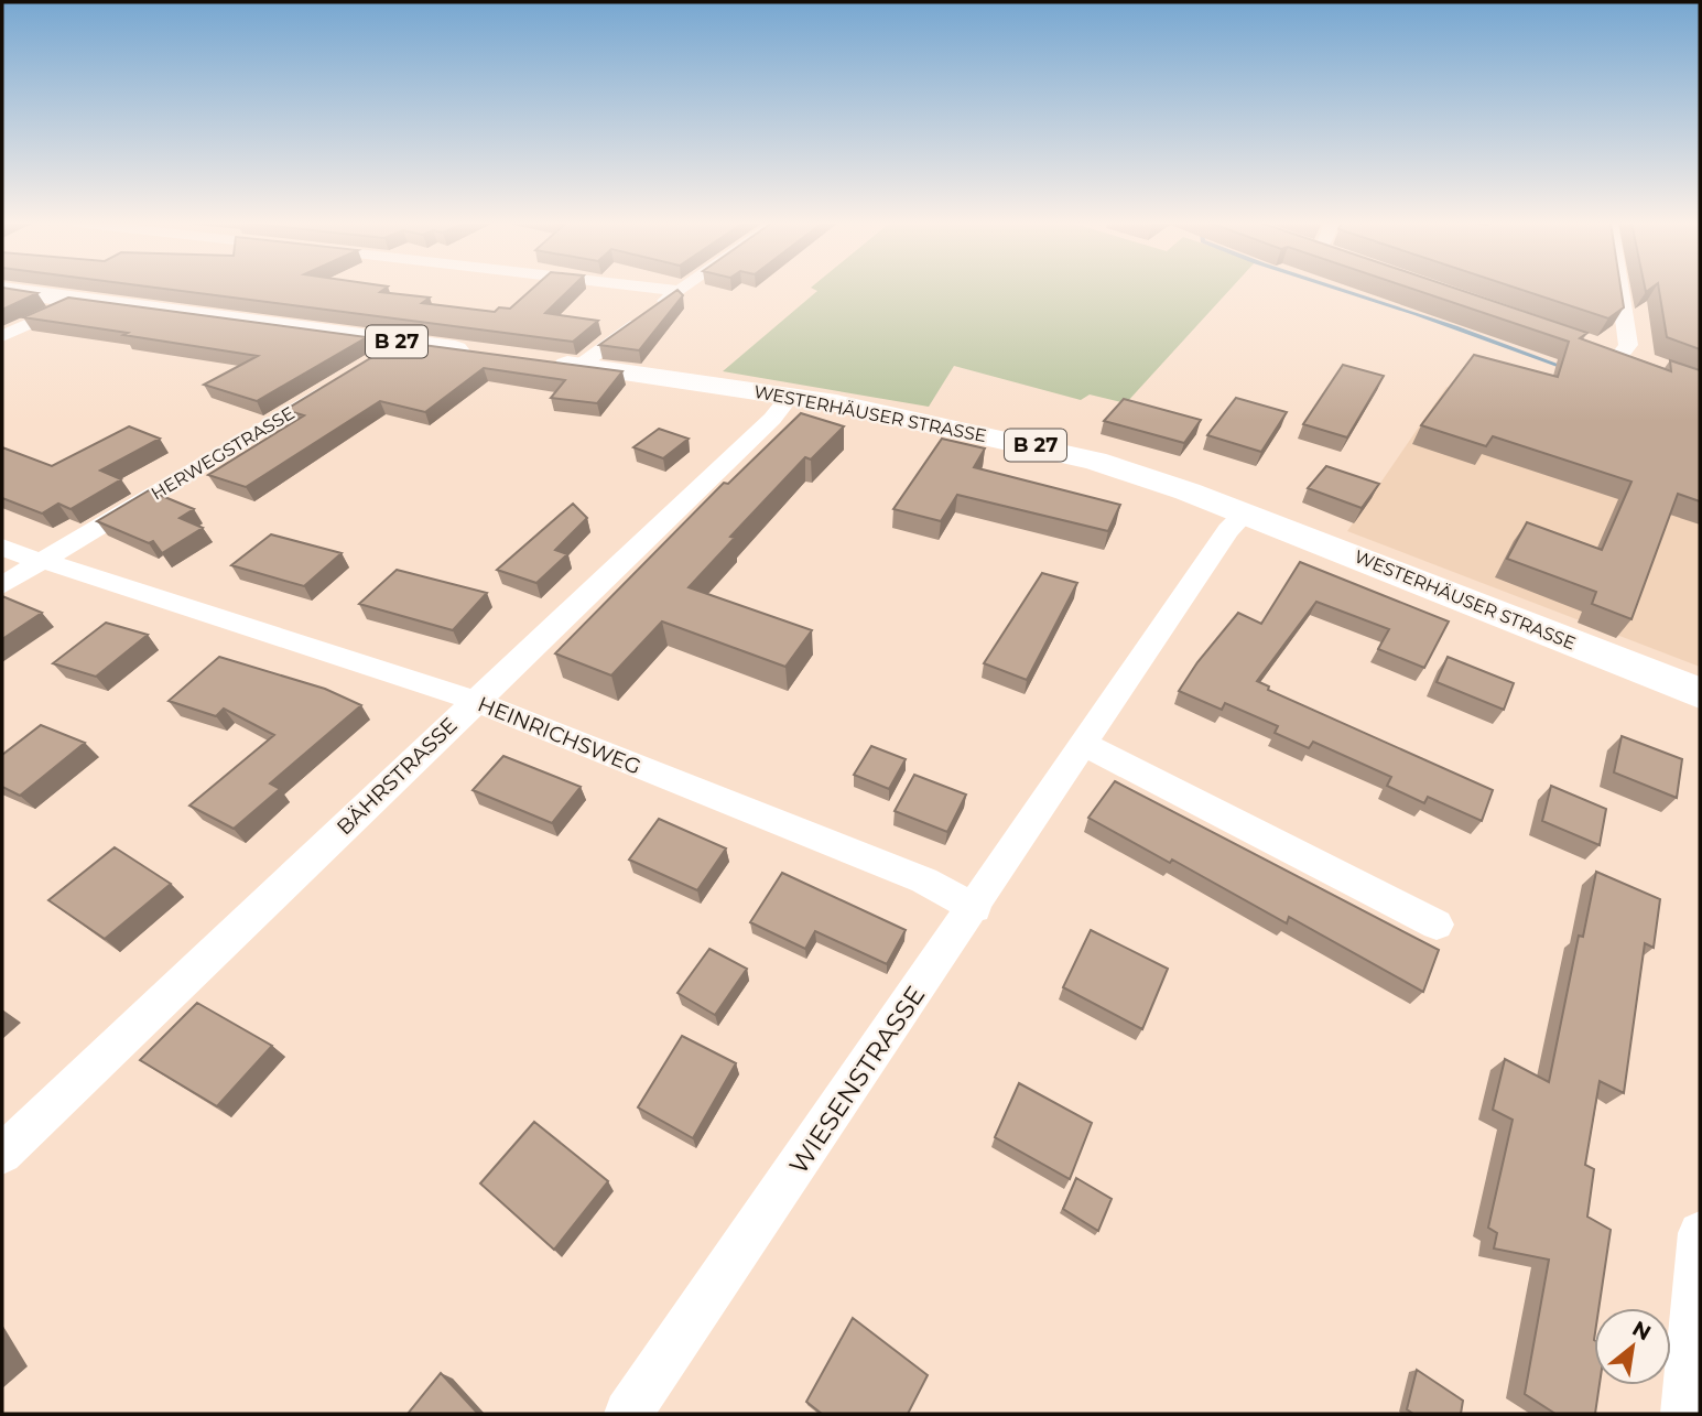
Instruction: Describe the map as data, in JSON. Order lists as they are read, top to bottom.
{
  "streets": {
    "main road": ["B 27", "WESTERHÄUSER STRASSE"],
    "street": [
      "HERWEGSTRASSE",
      "HEINRICHSWEG",
      "BÄHRSTRASSE",
      "WIESENSTRASSE"
    ]
  },
  "crossings": [
    ["WESTERHÄUSER STRASSE", "BÄHRSTRASSE"],
    ["WESTERHÄUSER STRASSE", "WIESENSTRASSE"],
    ["HERWEGSTRASSE", "HEINRICHSWEG"],
    ["HEINRICHSWEG", "BÄHRSTRASSE"],
    ["HEINRICHSWEG", "WIESENSTRASSE"]
  ],
  "north": "top right"
}
